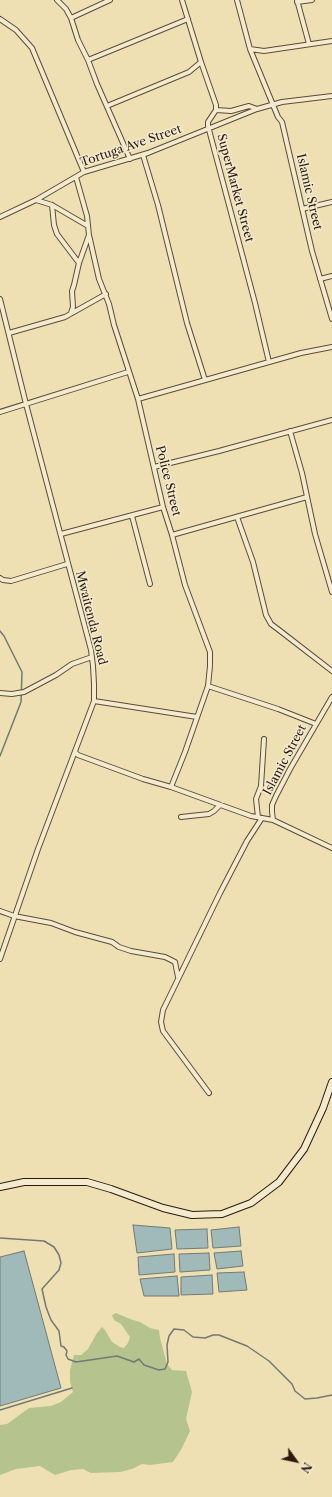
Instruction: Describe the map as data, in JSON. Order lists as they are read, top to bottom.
{
  "streets": {
    "street": [
      "Tortuga Ave Street",
      "SuperMarket Street",
      "Islamic Street",
      "Police Street",
      "Mwaitenda Road"
    ]
  },
  "crossings": [
    ["Tortuga Ave Street", "SuperMarket Street"],
    ["Tortuga Ave Street", "Islamic Street"],
    ["Tortuga Ave Street", "Police Street"]
  ],
  "north": "bottom right"
}
